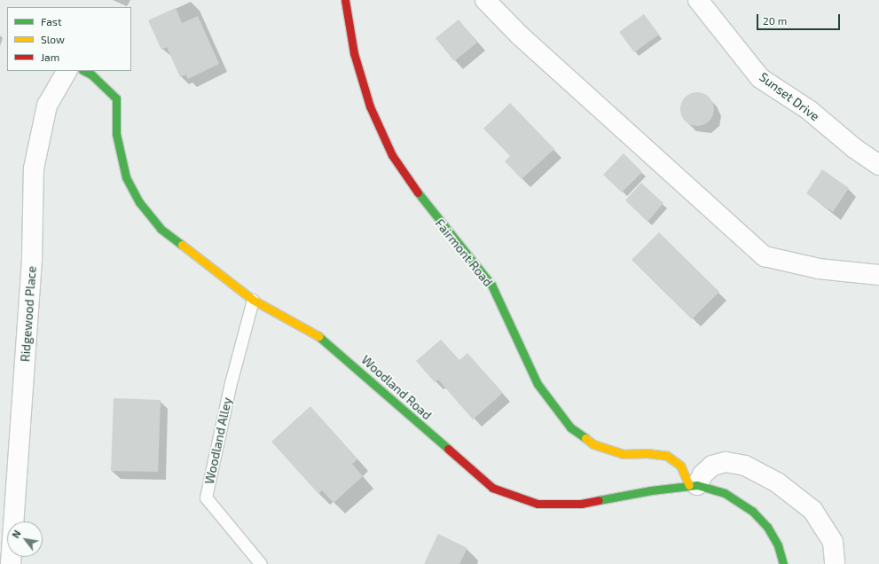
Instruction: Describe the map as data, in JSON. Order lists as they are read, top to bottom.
{
  "streets": {
    "street": [
      "Sunset Drive",
      "Fairmont Road",
      "Ridgewood Place",
      "Woodland Road"
    ],
    "lane": ["Woodland Alley"]
  },
  "crossings": [
    ["Fairmont Road", "Woodland Road"],
    ["Woodland Road", "Woodland Alley"]
  ],
  "legend": ["Fast", "Slow", "Jam"],
  "scale_bar": "20 m",
  "north": "top left"
}
